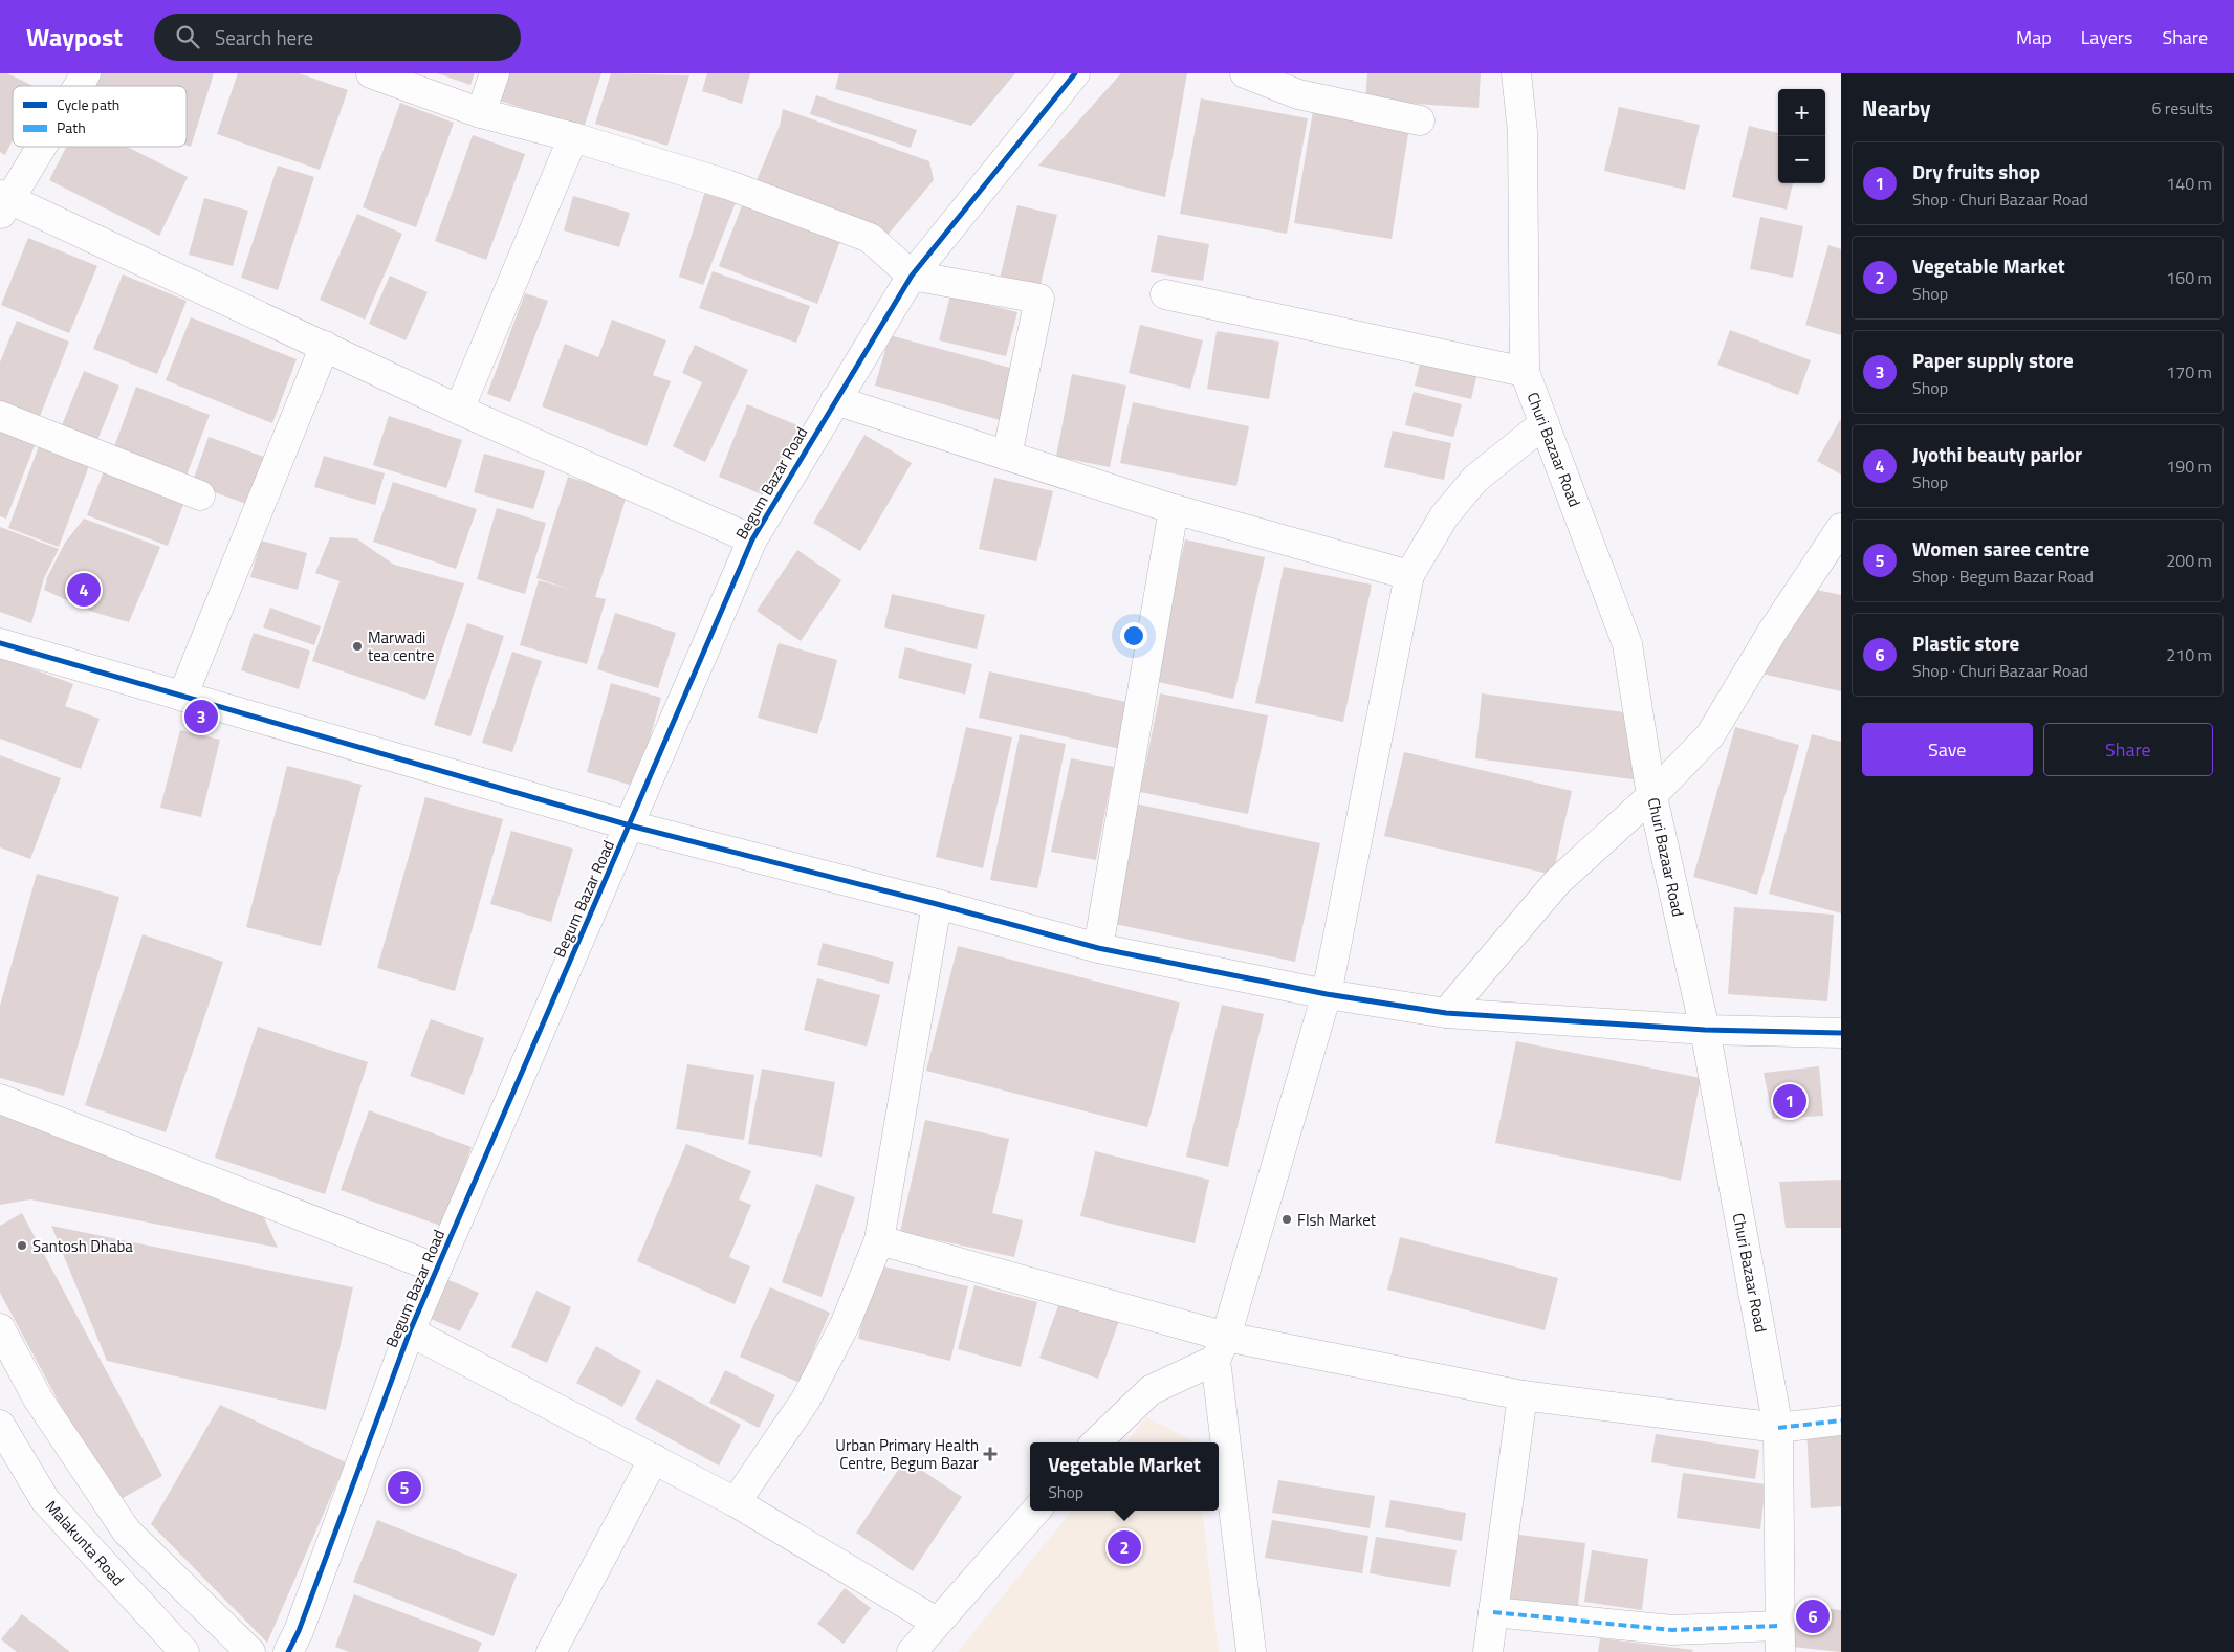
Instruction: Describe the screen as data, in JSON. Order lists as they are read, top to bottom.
{
  "streets": {
    "street": ["Churi Bazaar Road", "Begum Bazar Road", "Malakunta Road"]
  },
  "places": {
    "other": ["Marwadi tea centre", "FIsh Market", "Santosh Dhaba"],
    "health": ["Urban Primary Health Centre, Begum Bazar"]
  },
  "legend": ["Cycle path", "Path"],
  "page": {
    "header": "Waypost",
    "search": "Search here",
    "nav": ["Map", "Layers", "Share"],
    "heading": ["Nearby", "6 results"],
    "map_buttons": ["+", "−"],
    "list": [
      {
        "mark": "1",
        "name": "Dry fruits shop",
        "note": "Shop · Churi Bazaar Road",
        "value": "140 m"
      },
      {
        "mark": "2",
        "name": "Vegetable Market",
        "note": "Shop",
        "value": "160 m"
      },
      {
        "mark": "3",
        "name": "Paper supply store",
        "note": "Shop",
        "value": "170 m"
      },
      {
        "mark": "4",
        "name": "Jyothi beauty parlor",
        "note": "Shop",
        "value": "190 m"
      },
      {
        "mark": "5",
        "name": "Women saree centre",
        "note": "Shop · Begum Bazar Road",
        "value": "200 m"
      },
      {
        "mark": "6",
        "name": "Plastic store",
        "note": "Shop · Churi Bazaar Road",
        "value": "210 m"
      }
    ],
    "pins": [
      "4",
      "3",
      "1",
      "5",
      "2",
      "6"
    ],
    "buttons": ["Save", "Share"],
    "popup": ["Vegetable Market", "Shop"]
  }
}
